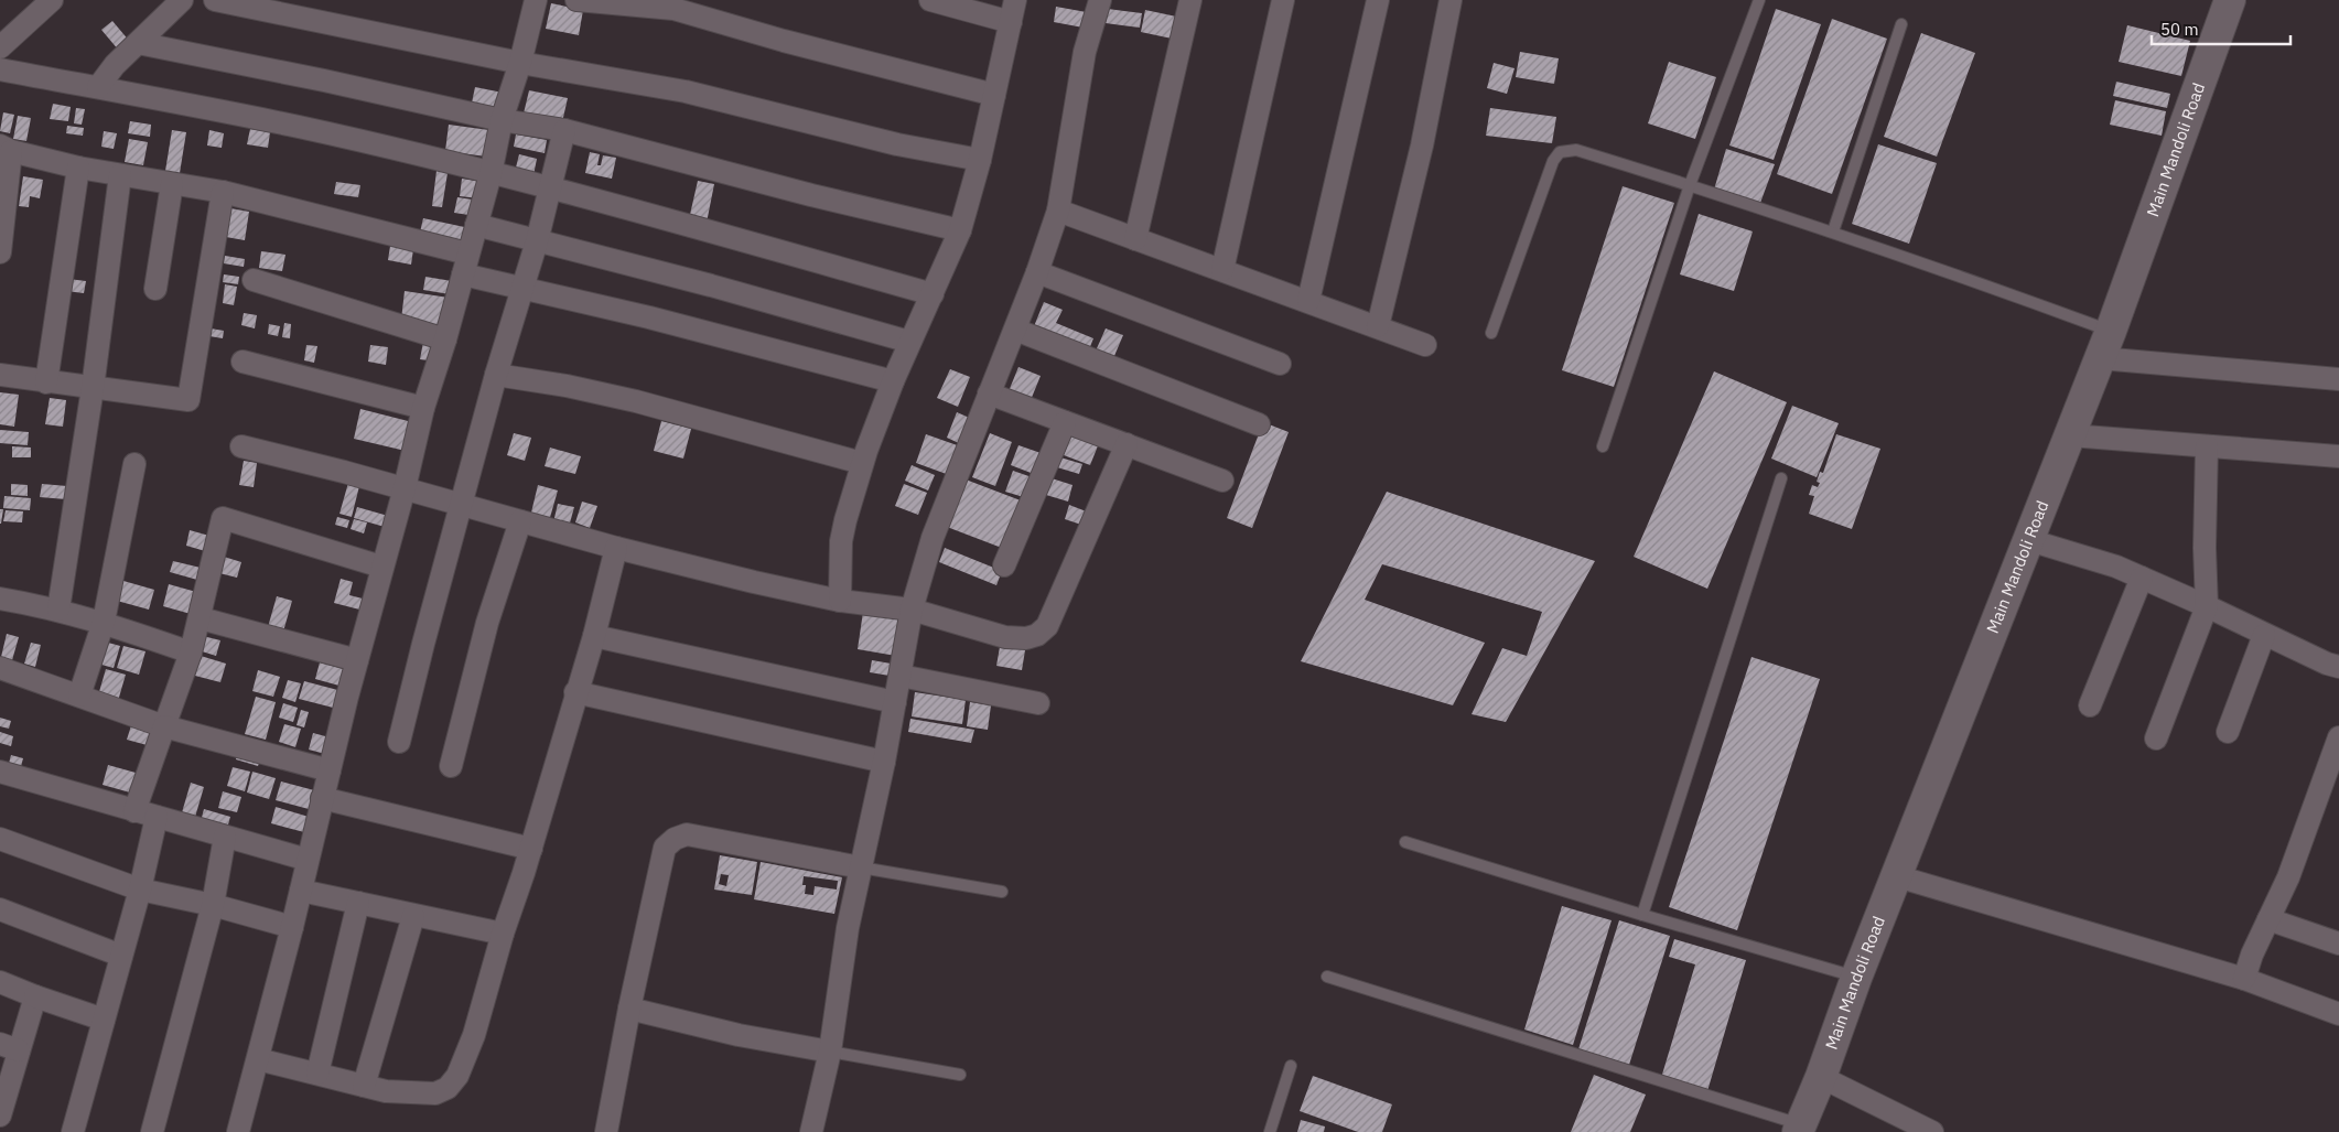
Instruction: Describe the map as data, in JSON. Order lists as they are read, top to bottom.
{
  "streets": {
    "street": ["Main Mandoli Road"]
  },
  "scale_bar": "50 m"
}
